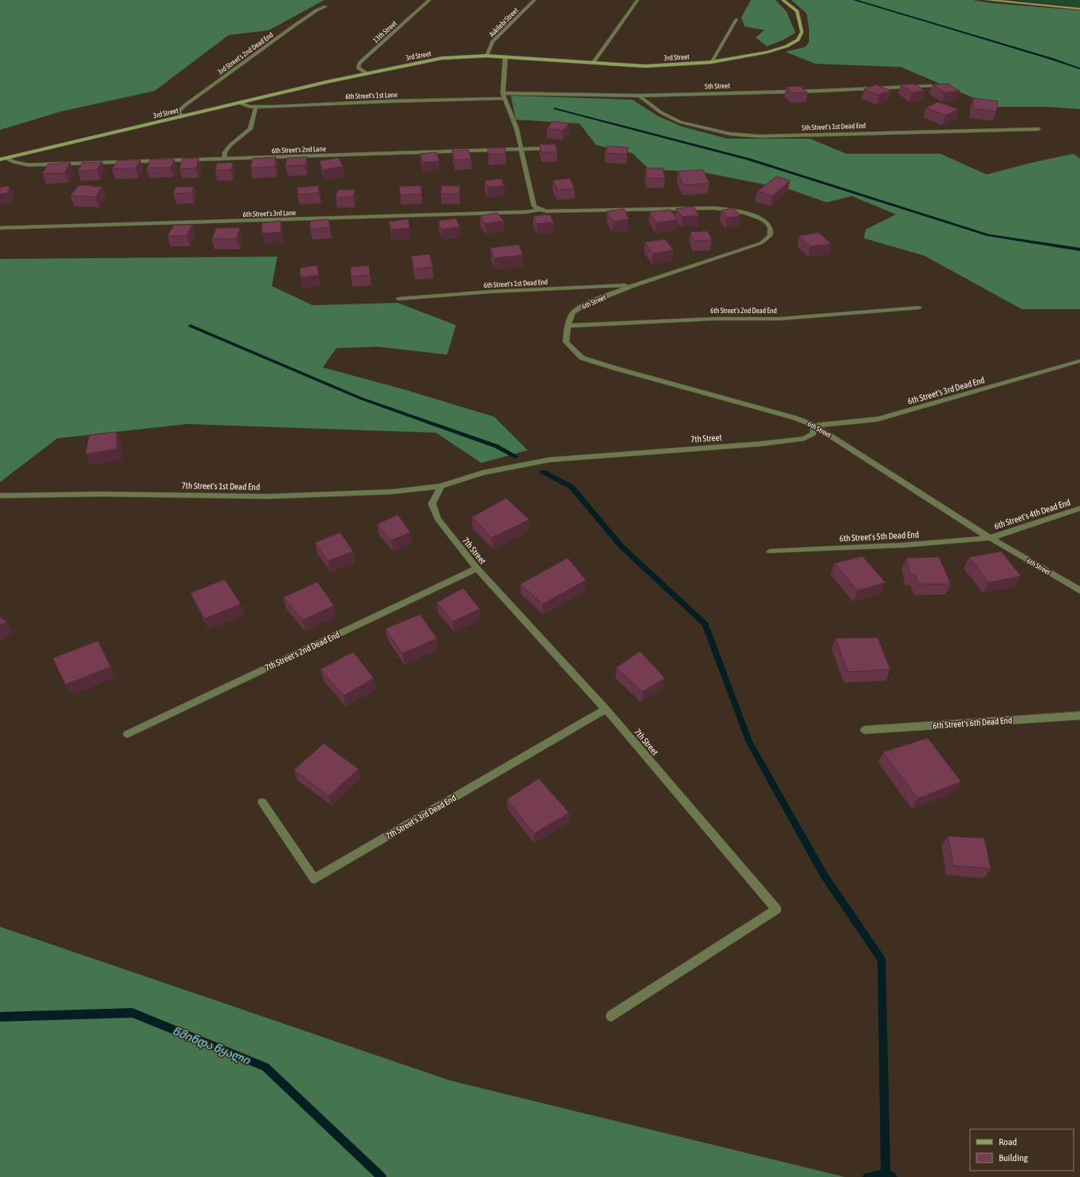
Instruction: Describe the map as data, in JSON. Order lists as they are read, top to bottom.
{
  "streets": {
    "street": [
      "Askilebi Street",
      "13th Street",
      "3rd Street's 2nd Dead End",
      "3rd Street",
      "5th Street",
      "6th Street's 1st Lane",
      "5th Street's 1st Dead End",
      "6th Street's 2nd Lane",
      "6th Street's 3rd Lane",
      "6th Street's 1st Dead End",
      "6th Street",
      "6th Street's 2nd Dead End",
      "6th Street's 3rd Dead End",
      "7th Street",
      "7th Street's 1st Dead End",
      "6th Street's 4th Dead End",
      "6th Street's 5th Dead End",
      "7th Street's 2nd Dead End",
      "6th Street's 6th Dead End",
      "7th Street's 3rd Dead End"
    ]
  },
  "crossings": [
    ["Askilebi Street", "3rd Street"],
    ["13th Street", "3rd Street"],
    ["3rd Street's 2nd Dead End", "3rd Street"],
    ["3rd Street", "6th Street's 1st Lane"],
    ["3rd Street", "6th Street's 2nd Lane"],
    ["5th Street", "5th Street's 1st Dead End"],
    ["6th Street's 3rd Lane", "6th Street"],
    ["6th Street's 1st Dead End", "6th Street"],
    ["6th Street", "6th Street's 2nd Dead End"],
    ["6th Street", "6th Street's 3rd Dead End"],
    ["6th Street", "7th Street"],
    ["6th Street", "6th Street's 4th Dead End"],
    ["6th Street", "6th Street's 5th Dead End"],
    ["6th Street's 3rd Dead End", "7th Street"],
    ["7th Street", "7th Street's 1st Dead End"],
    ["7th Street", "7th Street's 2nd Dead End"],
    ["7th Street", "7th Street's 3rd Dead End"],
    ["6th Street's 4th Dead End", "6th Street's 5th Dead End"]
  ],
  "water": ["წმინდა წყალი"],
  "legend": ["Road", "Building"]
}
